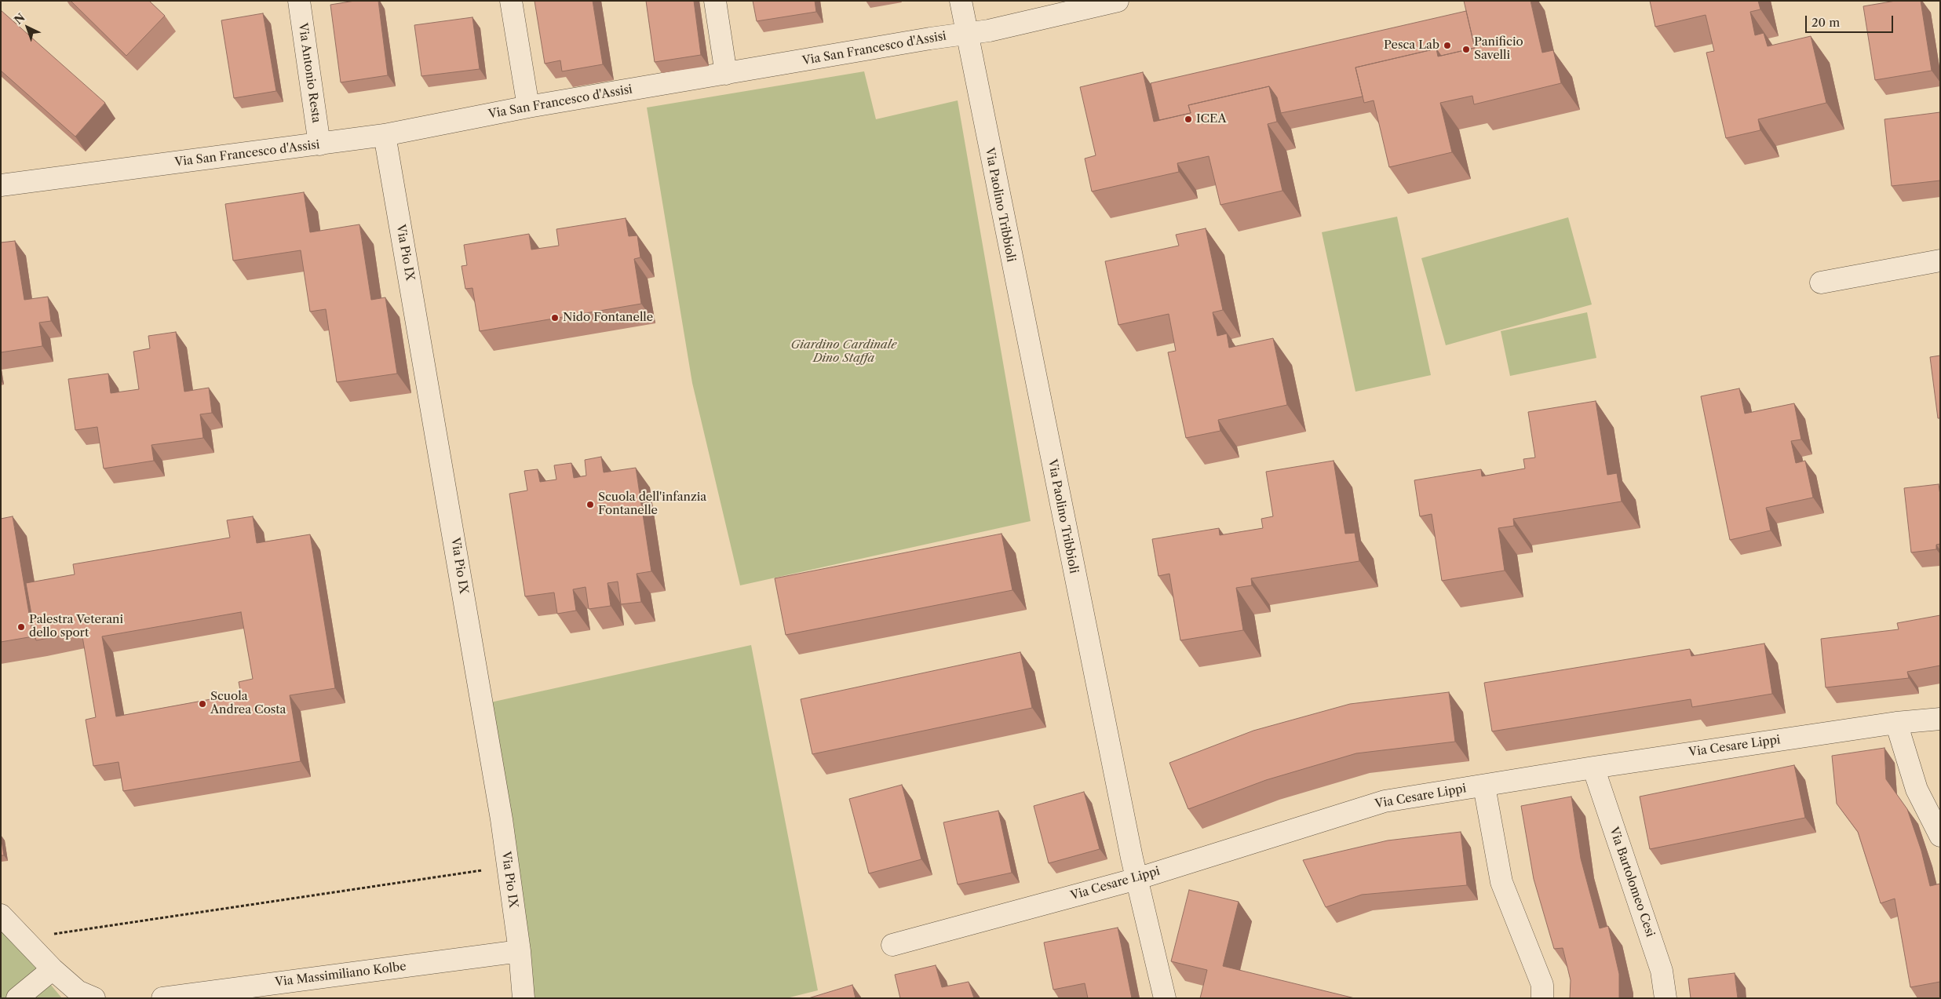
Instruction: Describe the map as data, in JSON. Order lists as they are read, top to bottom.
{
  "streets": {
    "street": [
      "Via San Francesco d'Assisi",
      "Via Antonio Resta",
      "Via Paolino Tribbioli",
      "Via Pio IX",
      "Via Cesare Lippi",
      "Via Bartolomeo Cesi",
      "Via Massimiliano Kolbe"
    ]
  },
  "crossings": [
    ["Via San Francesco d'Assisi", "Via Antonio Resta"],
    ["Via San Francesco d'Assisi", "Via Paolino Tribbioli"],
    ["Via San Francesco d'Assisi", "Via Pio IX"],
    ["Via Paolino Tribbioli", "Via Cesare Lippi"],
    ["Via Pio IX", "Via Massimiliano Kolbe"],
    ["Via Cesare Lippi", "Via Bartolomeo Cesi"]
  ],
  "parks": ["Giardino Cardinale Dino Staffa"],
  "places": [
    "Pesca Lab",
    "Panificio Savelli",
    "ICEA",
    "Nido Fontanelle",
    "Scuola dell'infanzia Fontanelle",
    "Palestra Veterani dello sport",
    "Scuola Andrea Costa"
  ],
  "scale_bar": "20 m",
  "north": "top left"
}
